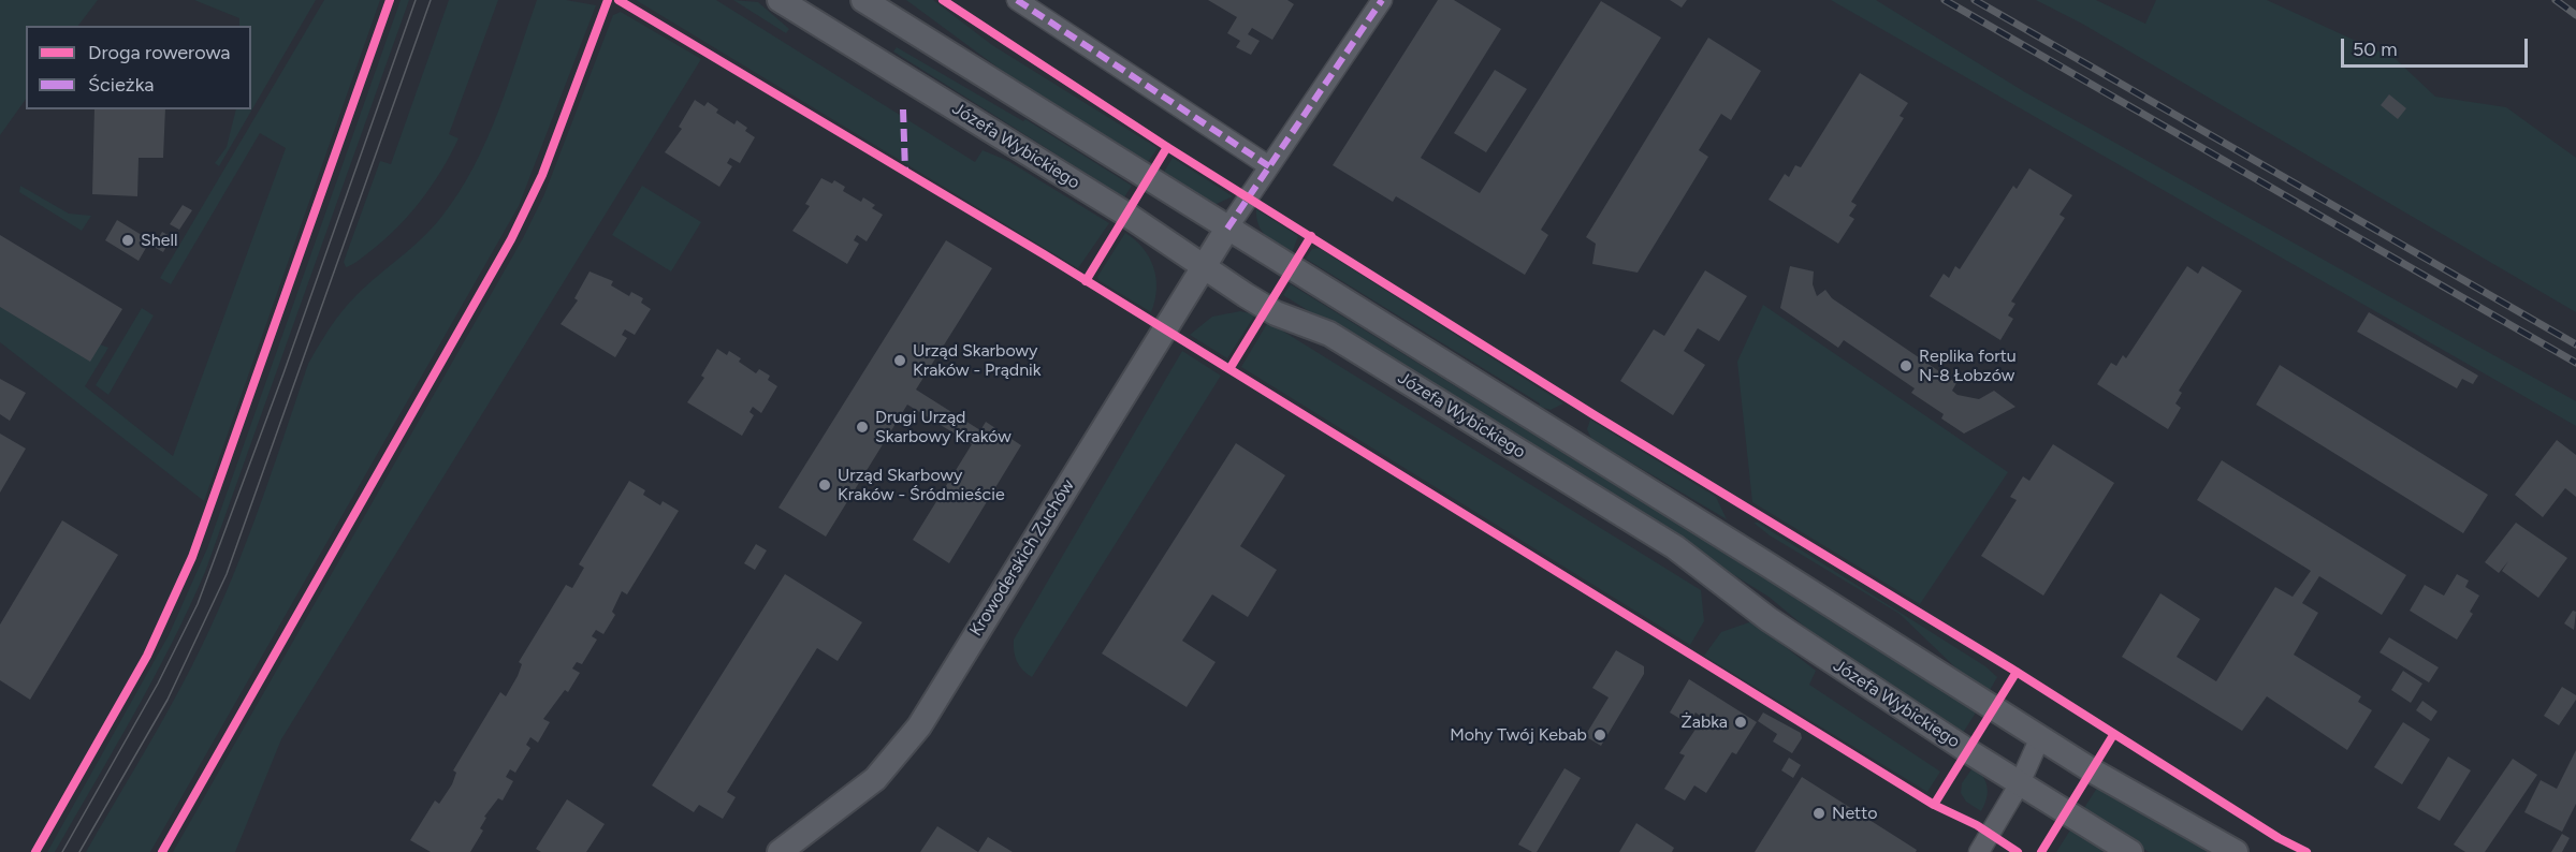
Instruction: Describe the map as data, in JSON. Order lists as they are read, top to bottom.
{
  "streets": {
    "street": ["Józefa Wybickiego", "Krowoderskich Zuchów"]
  },
  "crossings": [
    ["Józefa Wybickiego", "Krowoderskich Zuchów"]
  ],
  "places": [
    "Shell",
    "Urząd Skarbowy Kraków - Prądnik",
    "Replika fortu N-8 Łobzów",
    "Drugi Urząd Skarbowy Kraków",
    "Urząd Skarbowy Kraków - Śródmieście",
    "Żabka",
    "Mohy Twój Kebab",
    "Netto"
  ],
  "legend": ["Droga rowerowa", "Ścieżka"],
  "scale_bar": "50 m"
}
